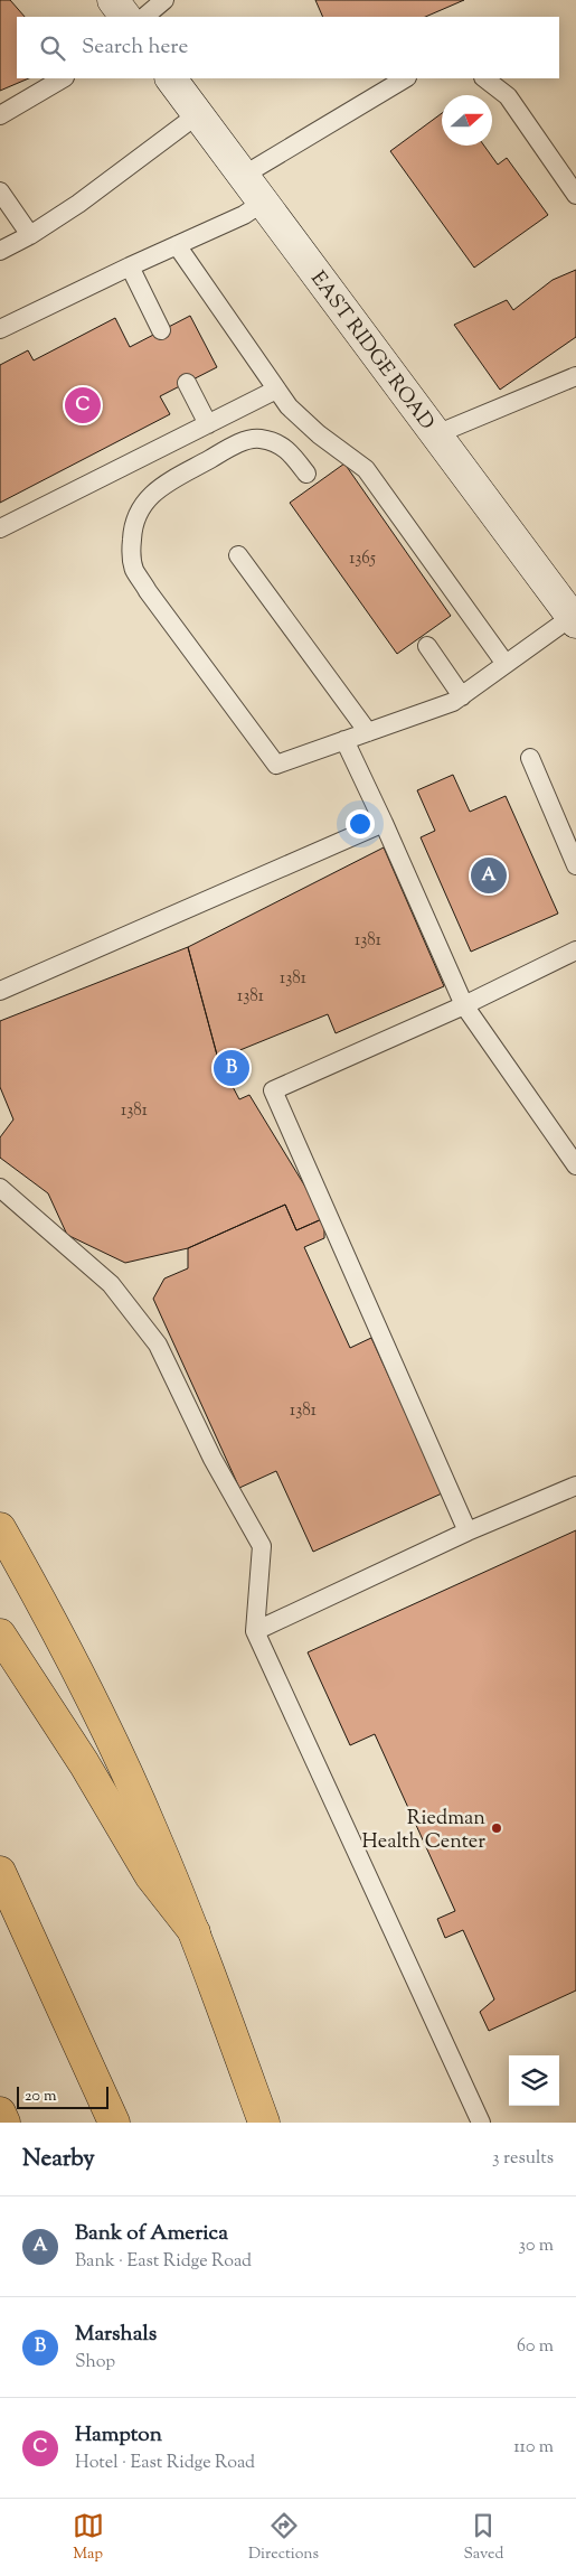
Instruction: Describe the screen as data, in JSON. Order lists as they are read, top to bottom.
{
  "streets": {
    "main road": ["EAST RIDGE ROAD"]
  },
  "places": ["Riedman Health Center"],
  "house_numbers": [
    "1365",
    "1381",
    "1381",
    "1381",
    "1381",
    "1381"
  ],
  "scale_bar": "20 m",
  "north": "right",
  "page": {
    "search": "Search here",
    "pins": ["C", "A", "B"],
    "scale": "20 m",
    "heading": ["Nearby", "3 results"],
    "list": [
      {
        "mark": "A",
        "name": "Bank of America",
        "note": "Bank · East Ridge Road",
        "value": "30 m"
      },
      {
        "mark": "B",
        "name": "Marshals",
        "note": "Shop",
        "value": "60 m"
      },
      {
        "mark": "C",
        "name": "Hampton",
        "note": "Hotel · East Ridge Road",
        "value": "110 m"
      }
    ],
    "nav": ["Map", "Directions", "Saved"]
  }
}
